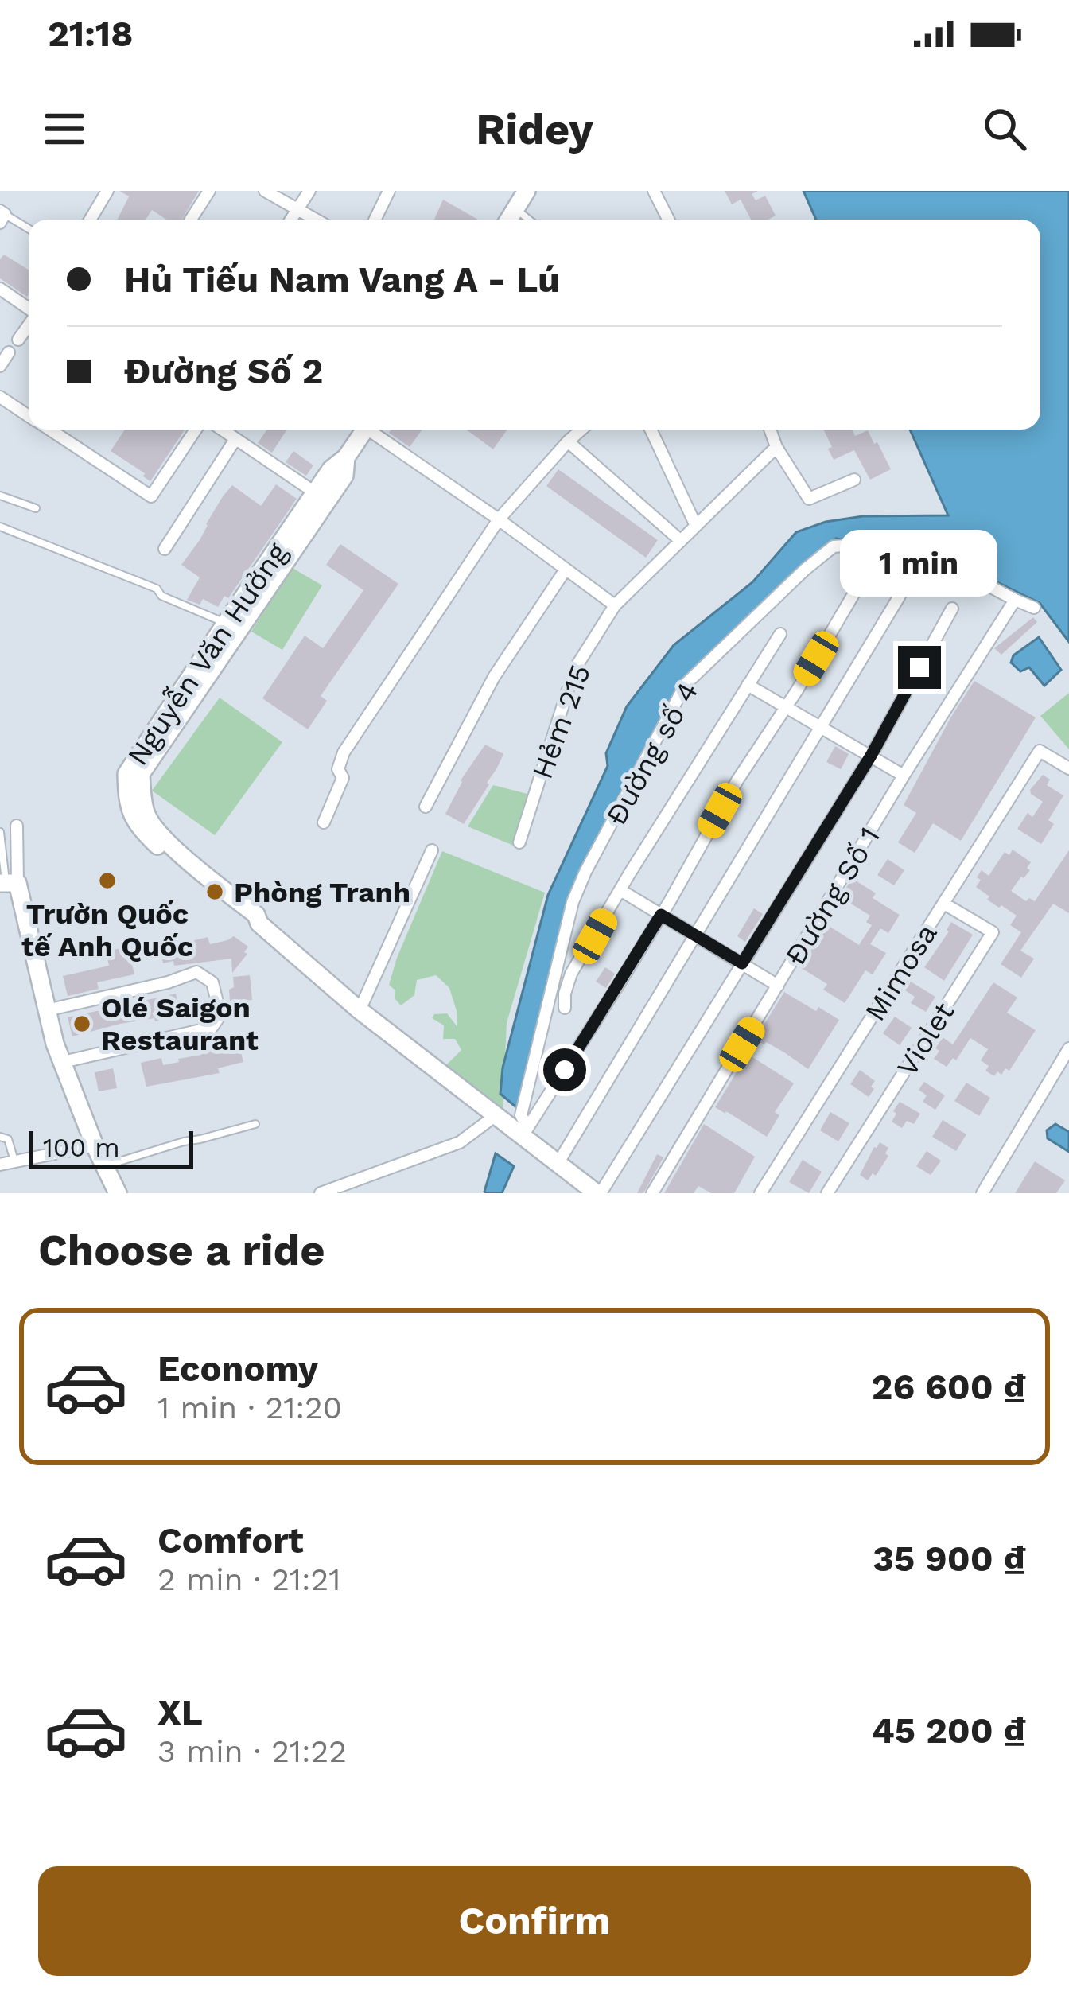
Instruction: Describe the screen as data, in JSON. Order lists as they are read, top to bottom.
{
  "streets": {
    "main road": ["Nguyễn Văn Hưởng"],
    "street": [
      "Hẻm 215",
      "Đường số 4",
      "Đường Số 1",
      "Mimosa",
      "Violet"
    ]
  },
  "crossings": [
    ["Nguyễn Văn Hưởng", "Đường số 4"],
    ["Mimosa", "Violet"]
  ],
  "places": ["Trườn Quốc tế Anh Quốc", "Phòng Tranh", "Olé Saigon Restaurant"],
  "scale_bar": "100 m",
  "page": {
    "status": "21:18",
    "header": "Ridey",
    "banner": ["Hủ Tiếu Nam Vang A - Lú", "Đường Số 2"],
    "bubble": "1 min",
    "scale": "100 m",
    "heading": "Choose a ride",
    "list": [
      {
        "name": "Economy",
        "note": "1 min · 21:20",
        "value": "26 600 ₫"
      },
      {
        "name": "Comfort",
        "note": "2 min · 21:21",
        "value": "35 900 ₫"
      },
      {
        "name": "XL",
        "note": "3 min · 21:22",
        "value": "45 200 ₫"
      }
    ],
    "buttons": "Confirm"
  }
}
